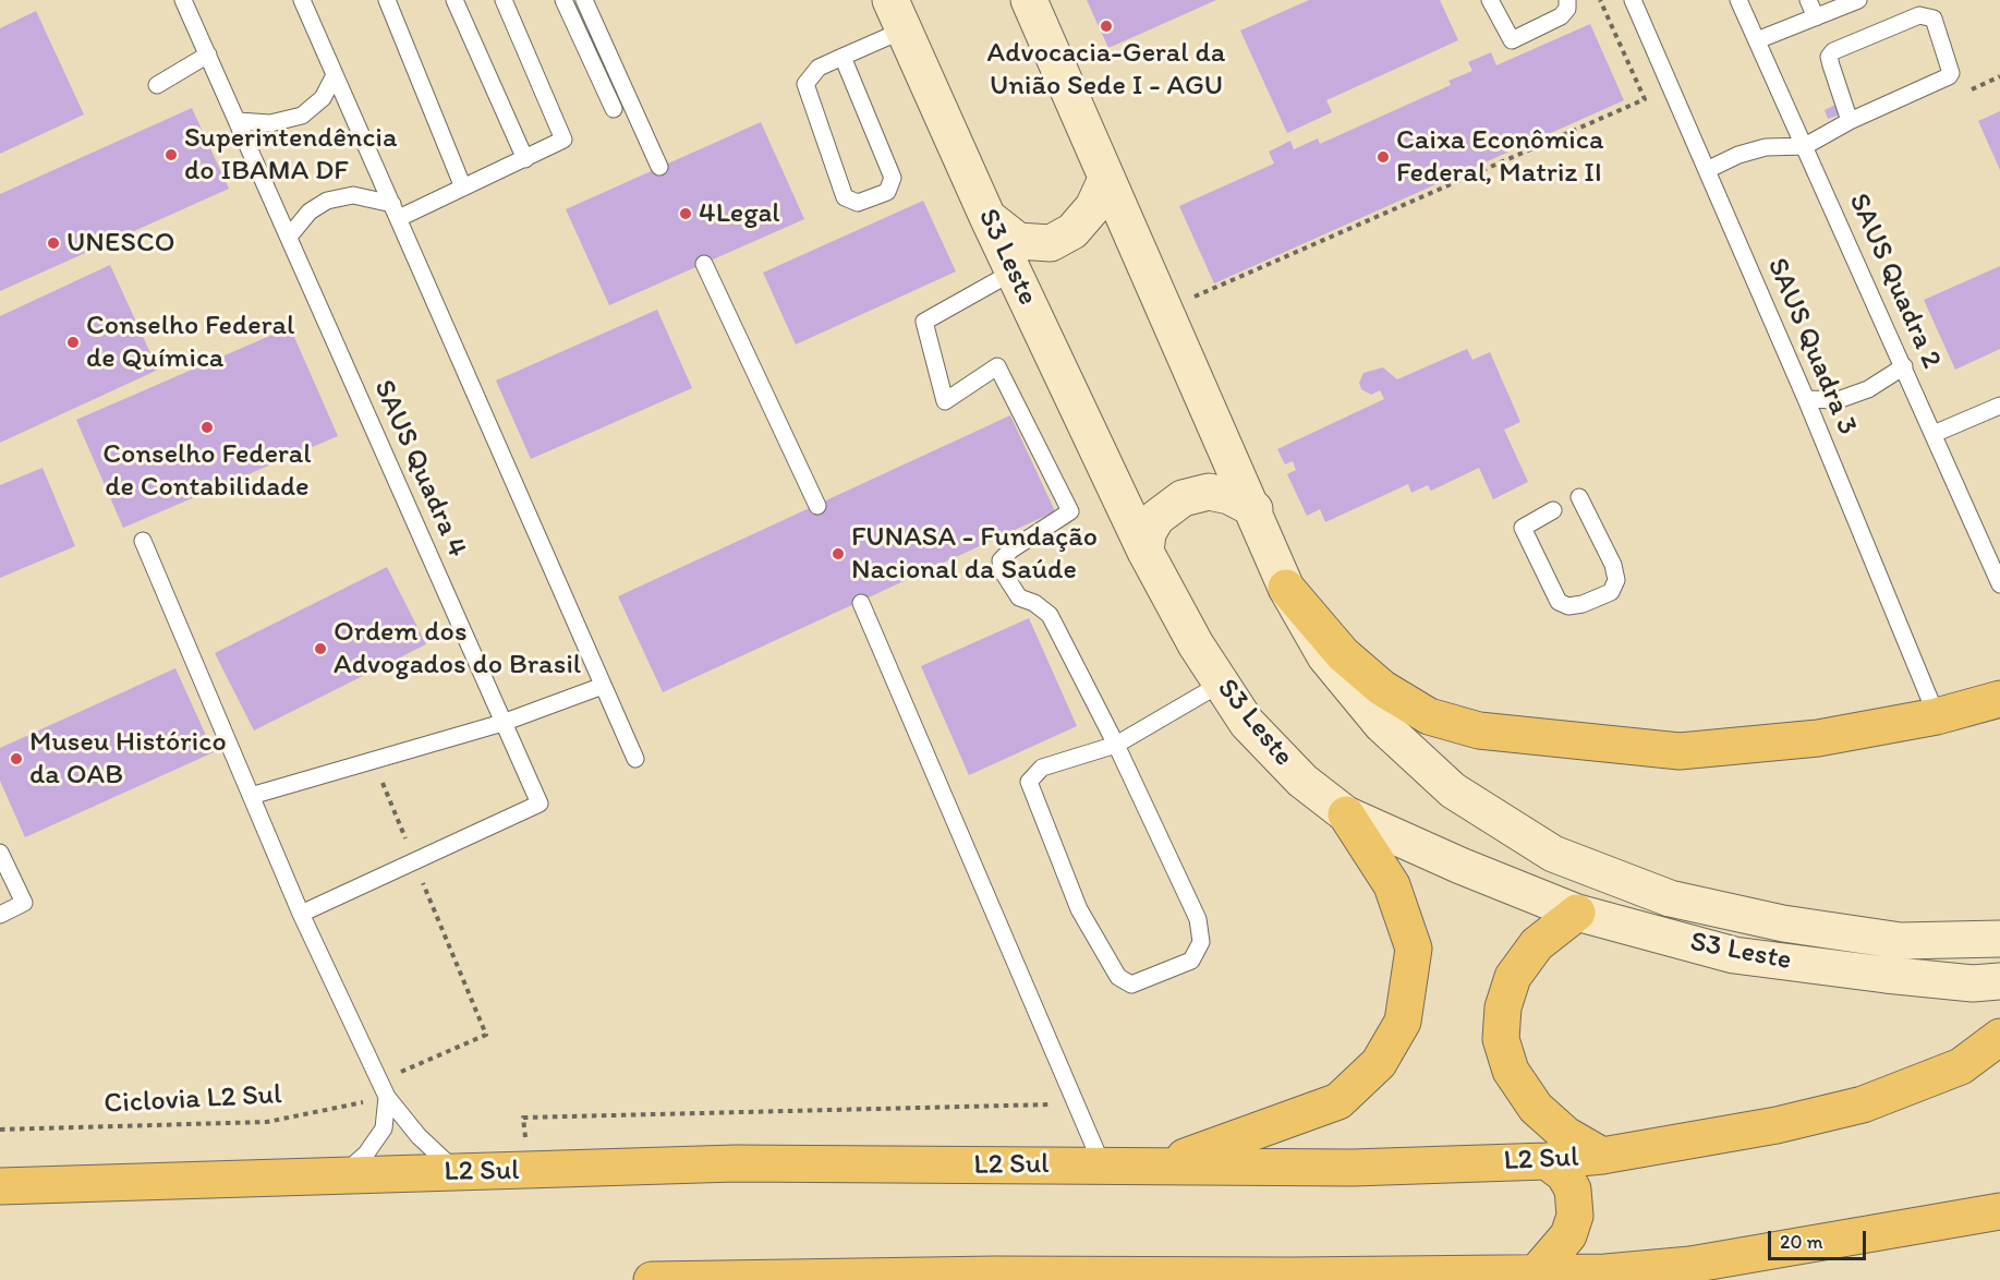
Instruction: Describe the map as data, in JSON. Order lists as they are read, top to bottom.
{
  "streets": {
    "main road": ["S3 Leste", "L2 Sul"],
    "lane": ["SAUS Quadra 2", "SAUS Quadra 3", "SAUS Quadra 4"],
    "path": ["Ciclovia L2 Sul"]
  },
  "places": [
    "Advocacia-Geral da União Sede I - AGU",
    "Superintendência do IBAMA DF",
    "Caixa Econômica Federal, Matriz II",
    "4Legal",
    "UNESCO",
    "Conselho Federal de Química",
    "Conselho Federal de Contabilidade",
    "FUNASA - Fundação Nacional da Saúde",
    "Ordem dos Advogados do Brasil",
    "Museu Histórico da OAB"
  ],
  "scale_bar": "20 m"
}
